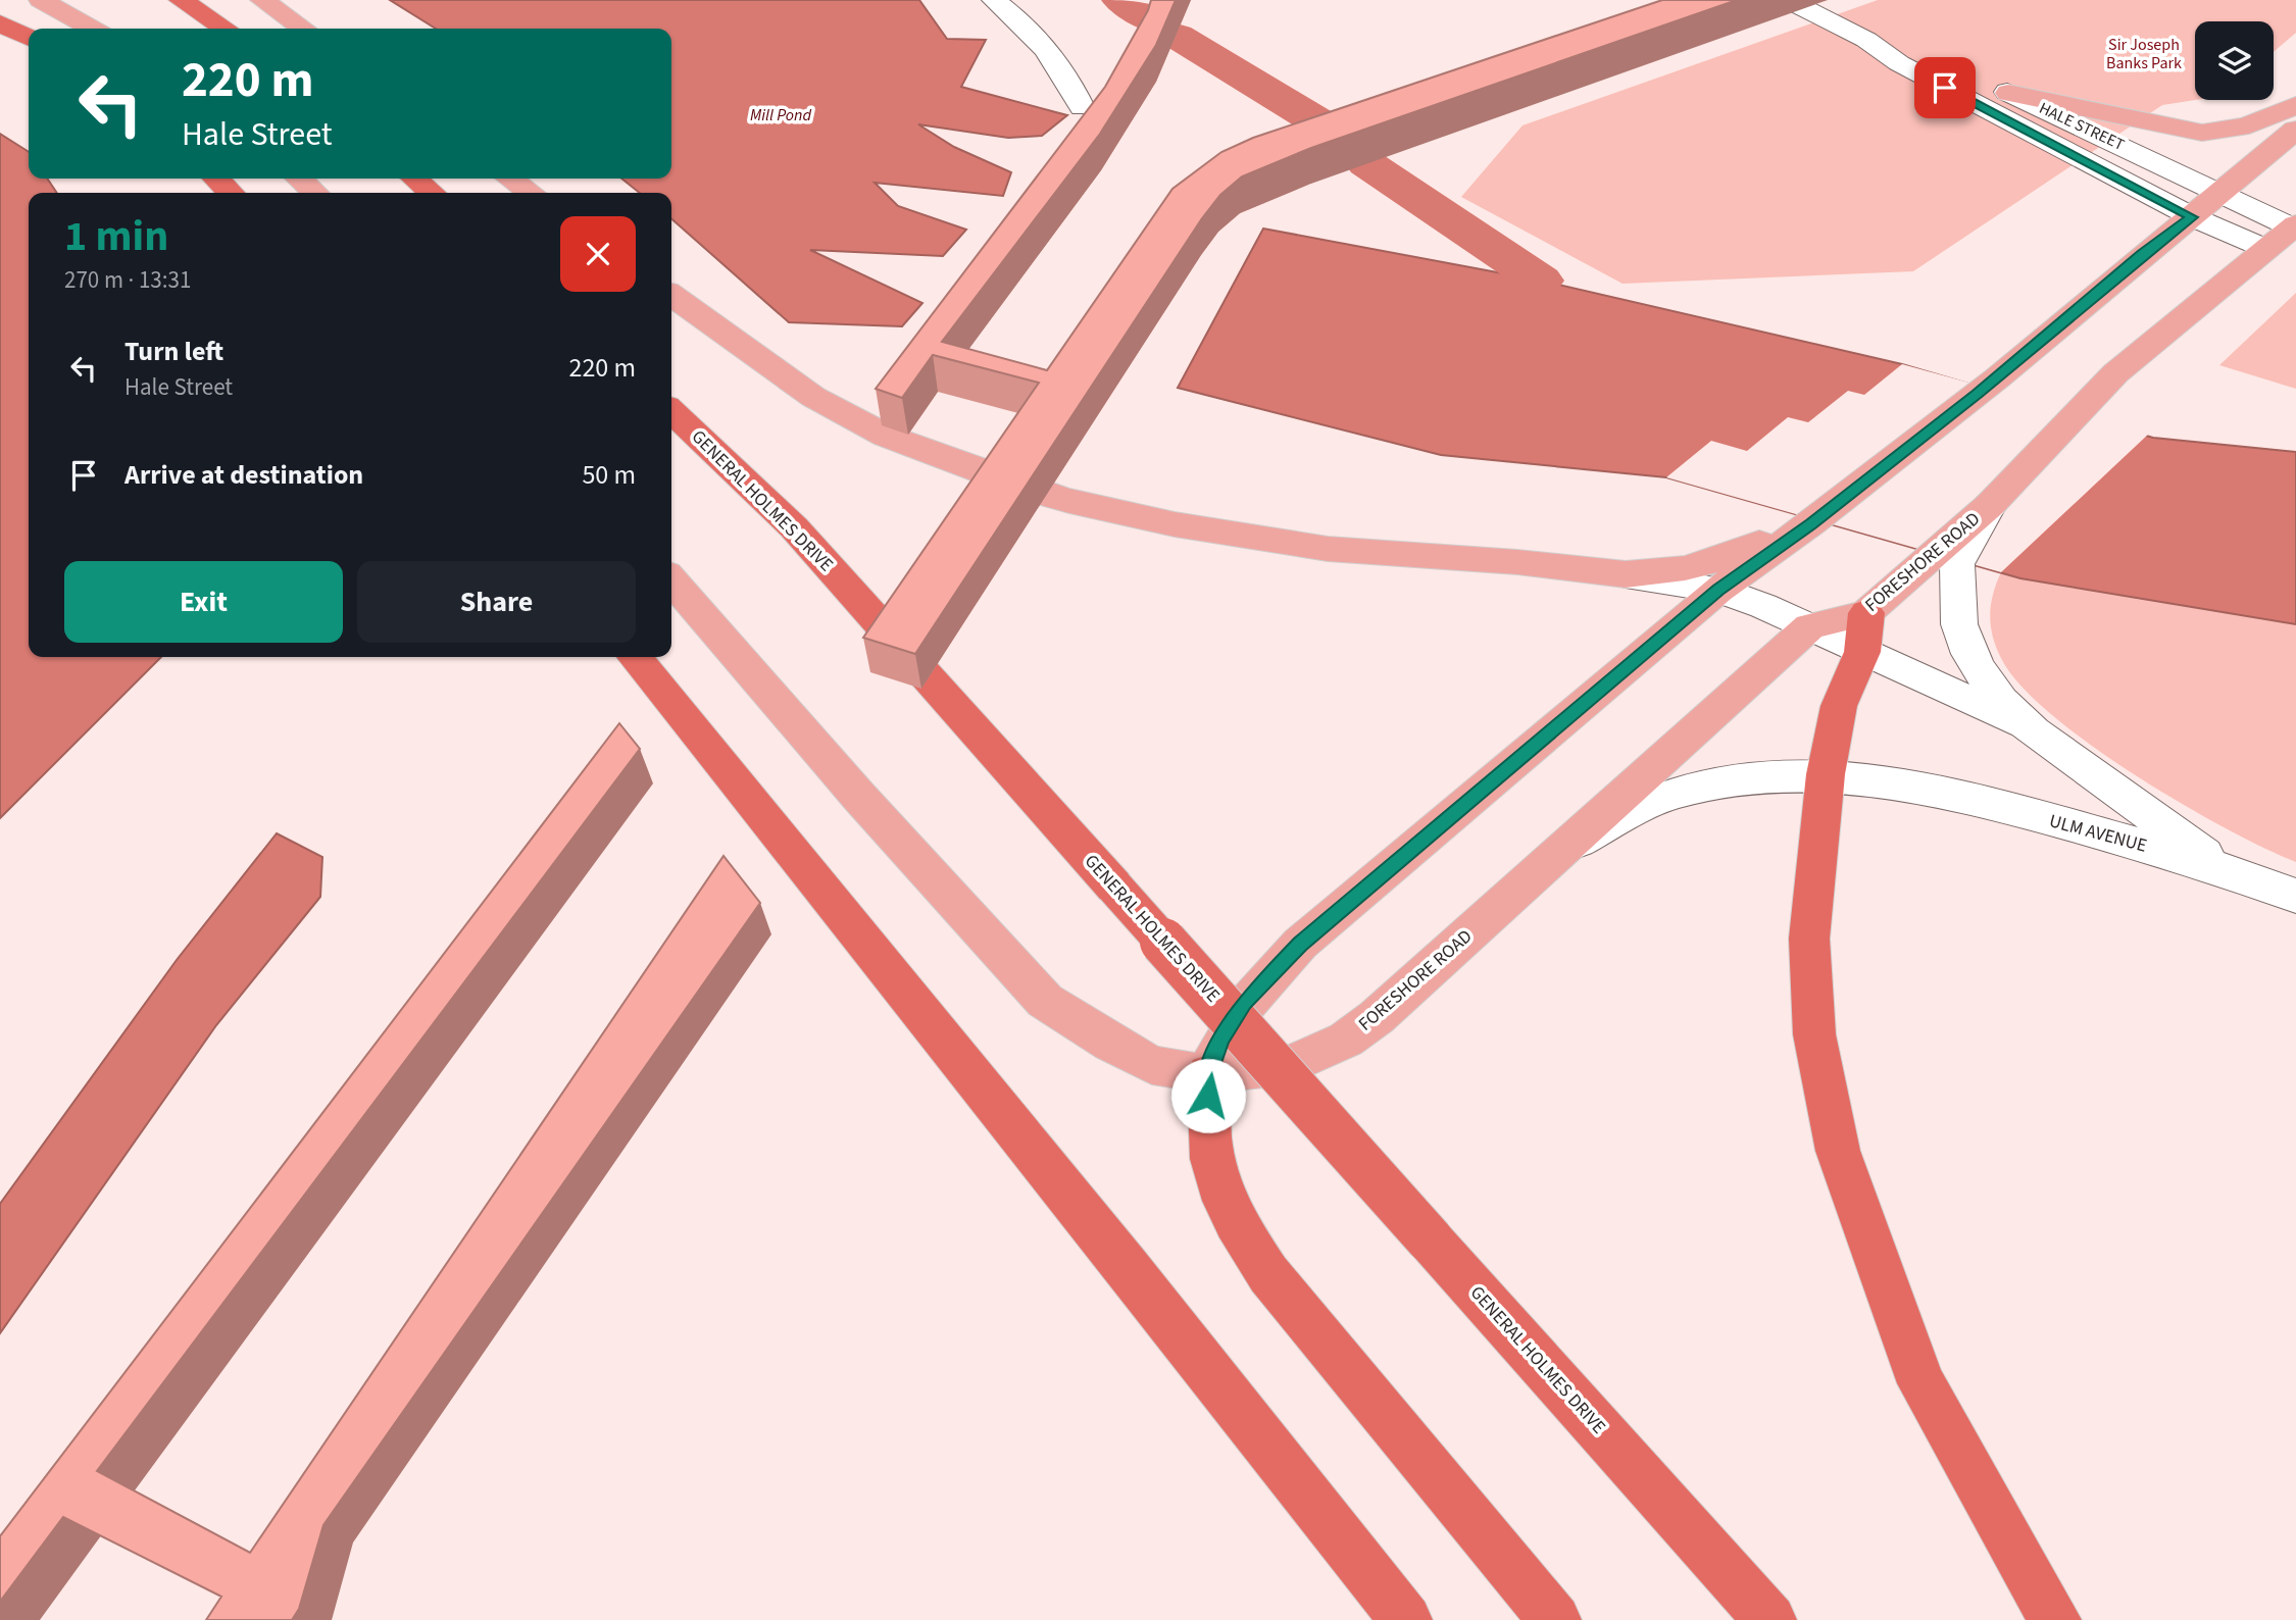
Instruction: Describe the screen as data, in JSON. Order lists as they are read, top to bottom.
{
  "streets": {
    "highway": ["GENERAL HOLMES DRIVE"],
    "main road": ["FORESHORE ROAD"],
    "street": ["HALE STREET", "ULM AVENUE"]
  },
  "crossings": [
    ["HALE STREET", "FORESHORE ROAD"],
    ["FORESHORE ROAD", "ULM AVENUE"]
  ],
  "water": ["Mill Pond"],
  "parks": ["Sir Joseph Banks Park"],
  "page": {
    "turn": ["220 m", "Hale Street"],
    "heading": ["1 min", "270 m · 13:31"],
    "list": [
      {
        "name": "Turn left",
        "note": "Hale Street",
        "value": "220 m"
      },
      {
        "name": "Arrive at destination",
        "value": "50 m"
      }
    ],
    "buttons": ["Exit", "Share"]
  }
}
